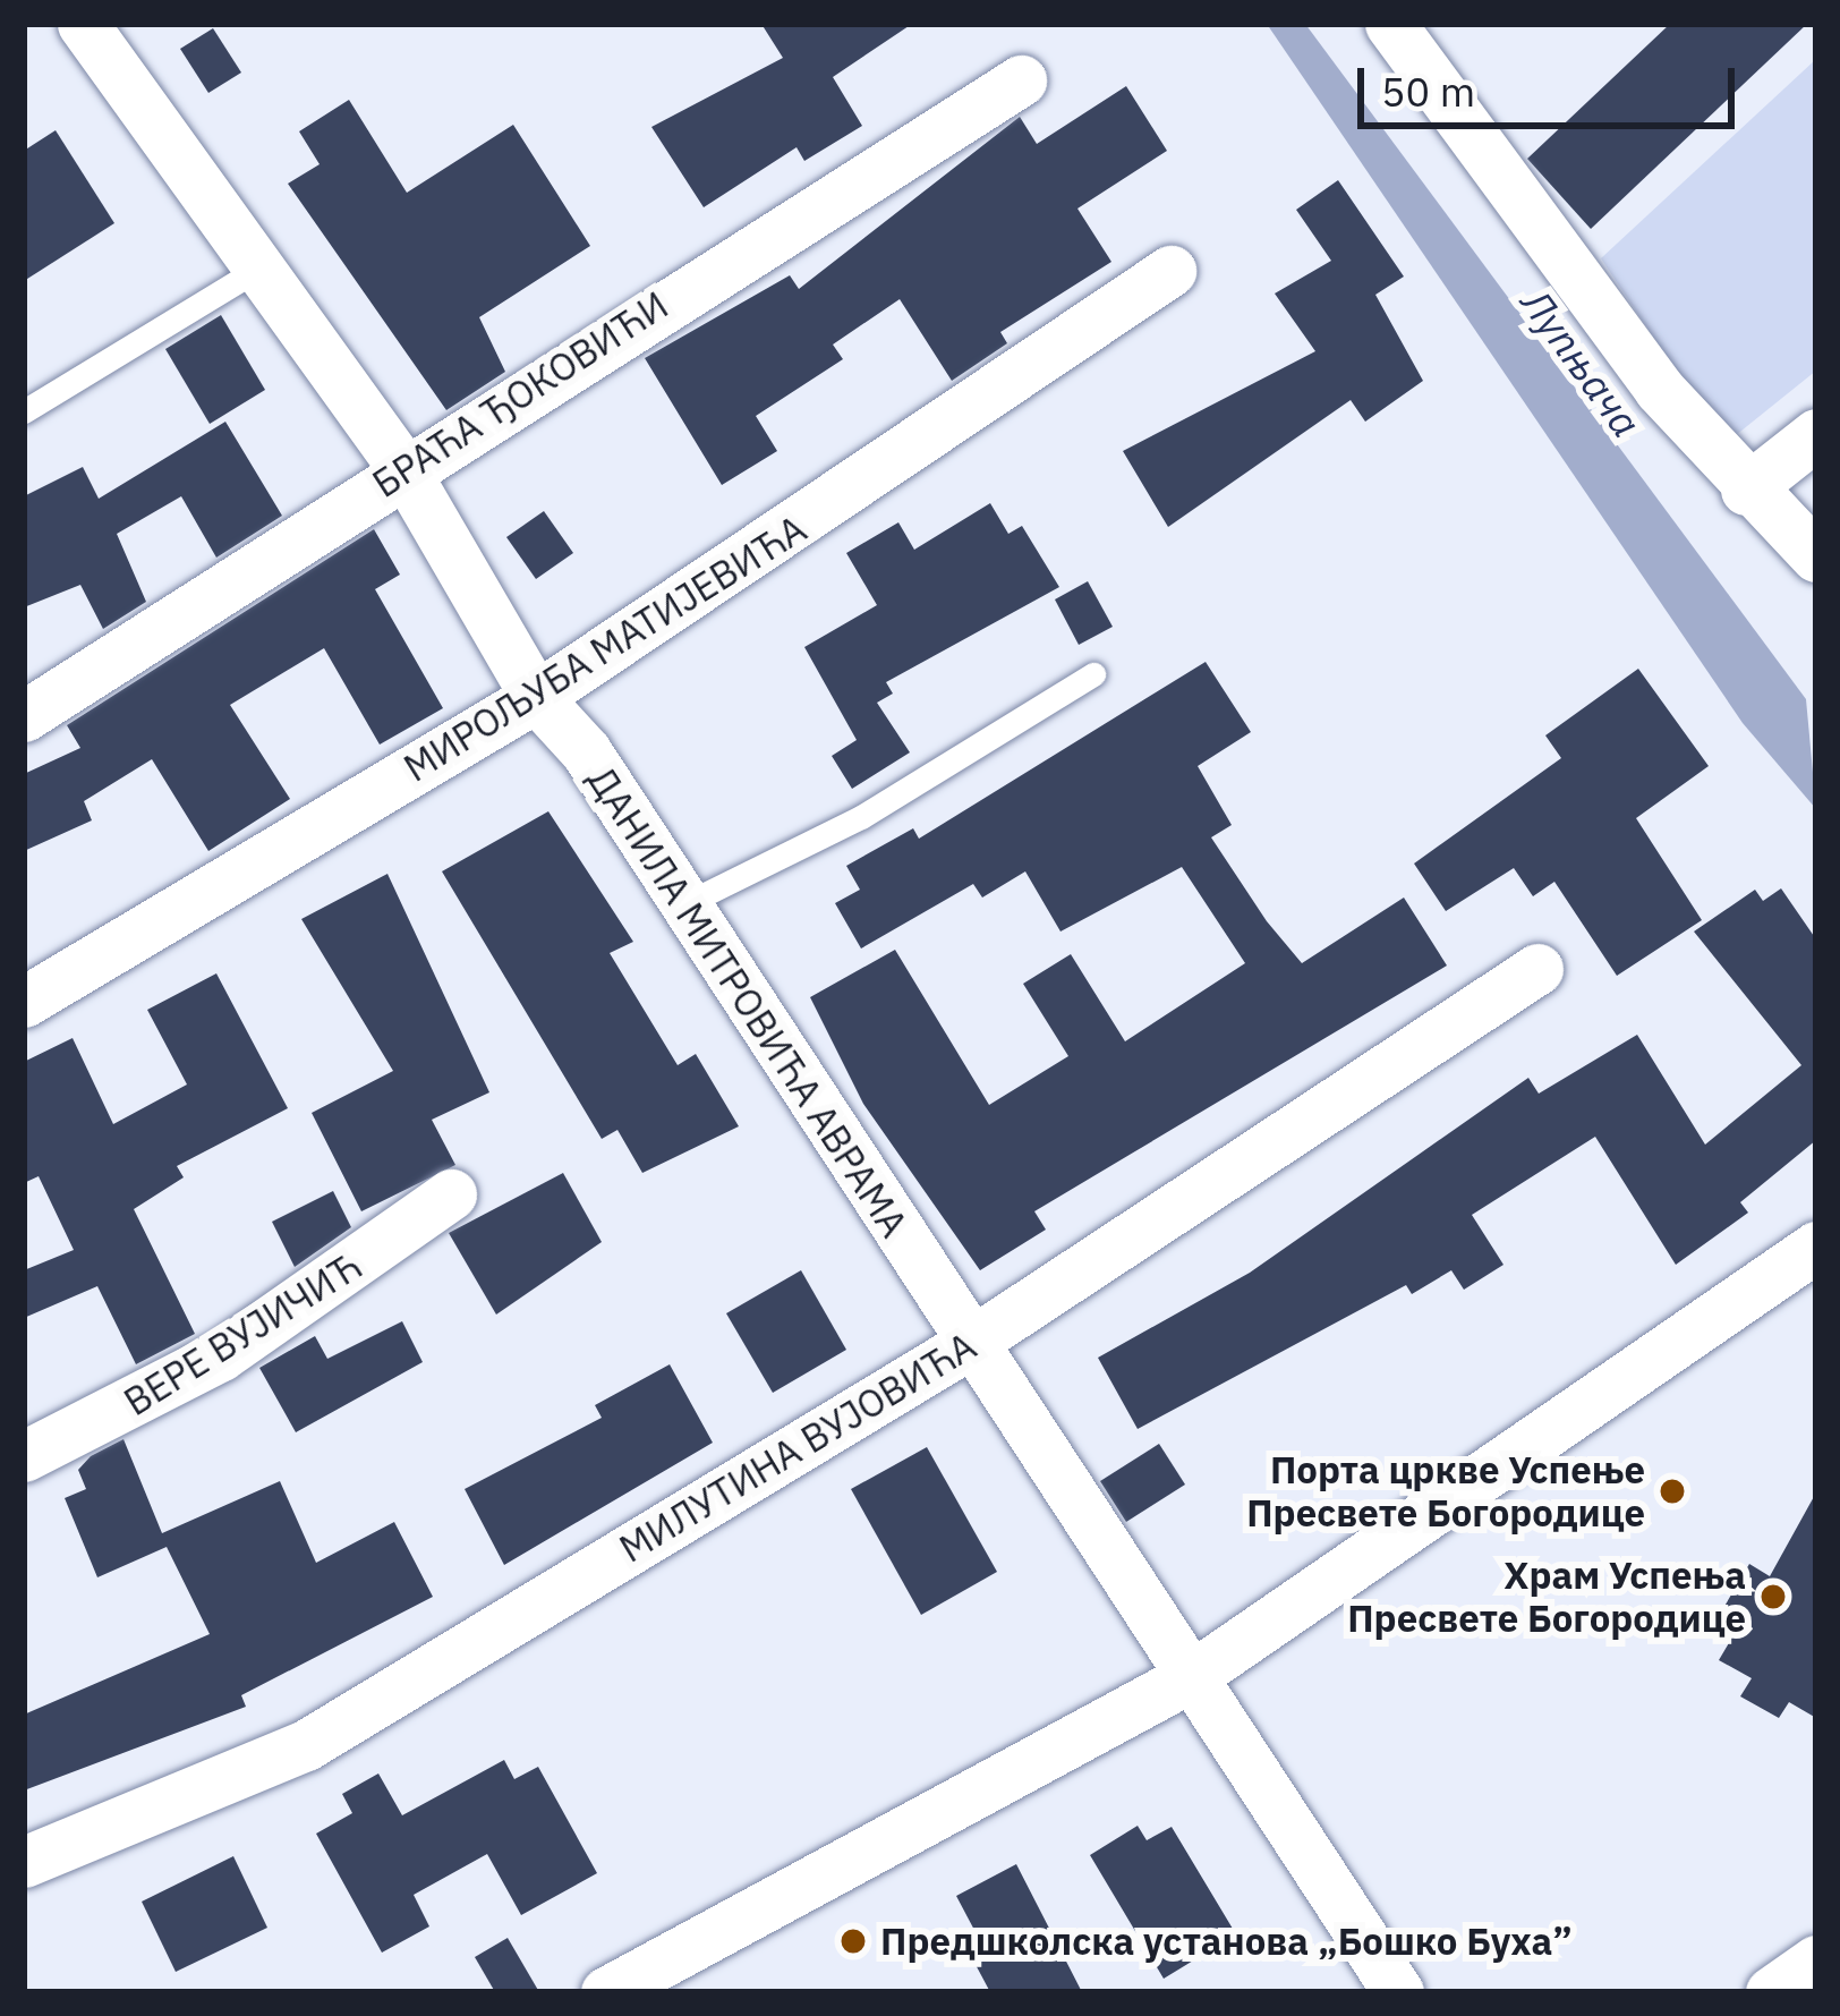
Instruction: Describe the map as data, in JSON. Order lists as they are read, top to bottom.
{
  "streets": {
    "street": [
      "БРАЋА ЂОКОВИЋИ",
      "МИРОЉУБА МАТИЈЕВИЋА",
      "ДАНИЛА МИТРОВИЋА АВРАМА",
      "ВЕРЕ ВУЈИЧИЋ",
      "МИЛУТИНА ВУЈОВИЋА"
    ]
  },
  "crossings": [
    ["БРАЋА ЂОКОВИЋИ", "ДАНИЛА МИТРОВИЋА АВРАМА"],
    ["МИРОЉУБА МАТИЈЕВИЋА", "ДАНИЛА МИТРОВИЋА АВРАМА"],
    ["ДАНИЛА МИТРОВИЋА АВРАМА", "МИЛУТИНА ВУЈОВИЋА"]
  ],
  "water": ["Лупњача"],
  "places": ["Порта цркве Успење Пресвете Богородице", "Храм Успења Пресвете Богородице", "Предшколска установа „Бошко Буха”"],
  "scale_bar": "50 m"
}
